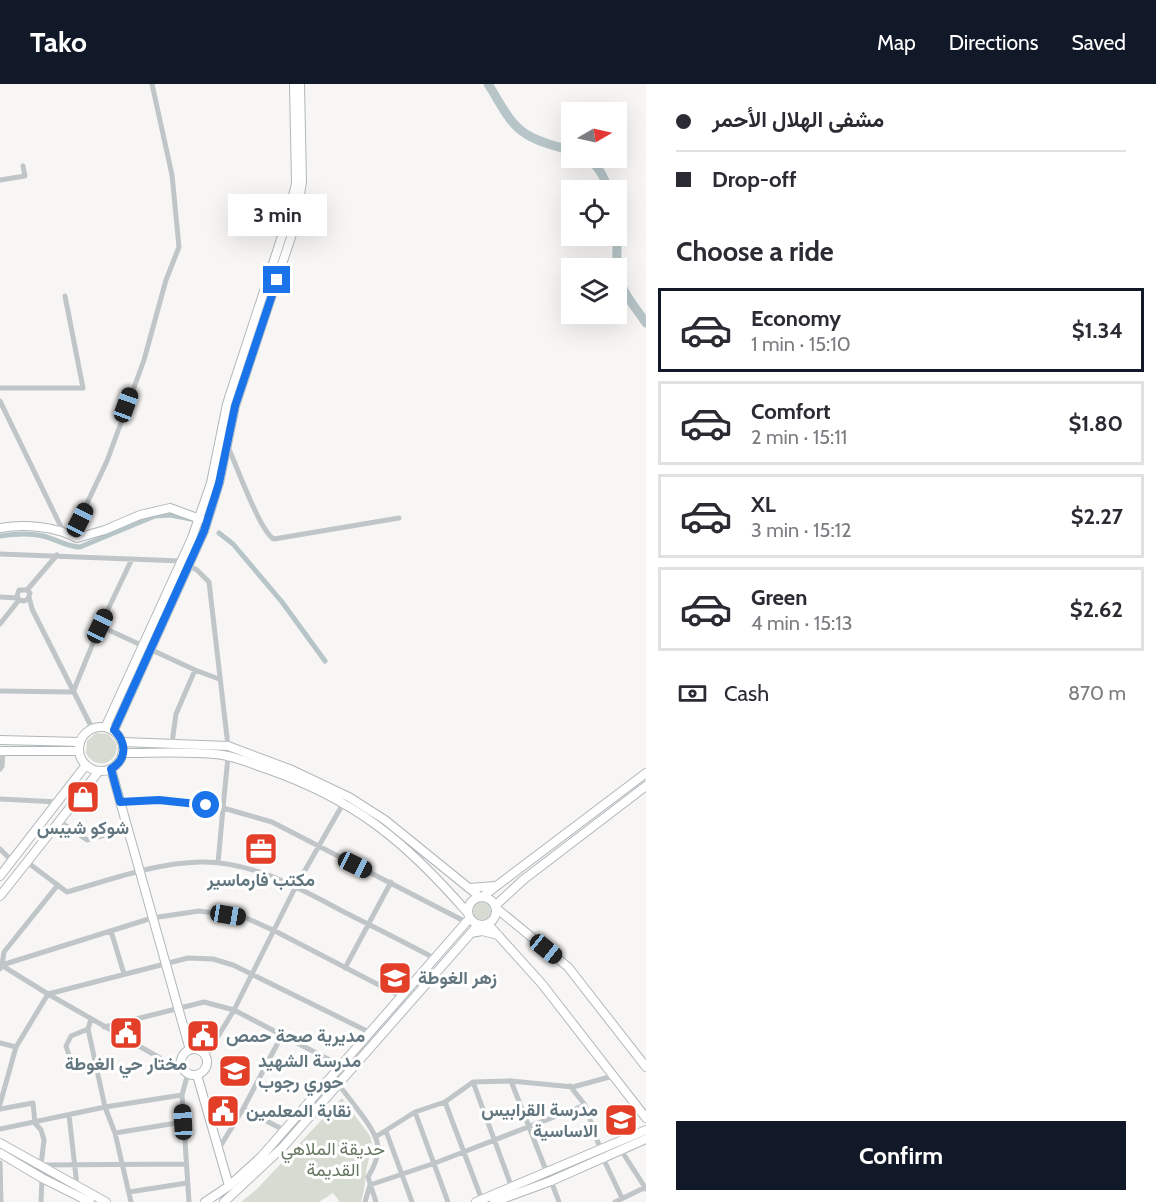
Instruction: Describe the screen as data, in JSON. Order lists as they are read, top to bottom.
{
  "parks": ["حديقة الملاهي القديمة"],
  "places": {
    "shop": ["شوكو شيبس"],
    "office": ["مكتب فارماسير"],
    "school or university": ["زهر الغوطة", "مدرسة الشهيد حوري رجوب", "مدرسة القرابيس الاساسية"],
    "public building": ["مختار حي الغوطة", "مديرية صحة حمص", "نقابة المعلمين"]
  },
  "north": "right",
  "page": {
    "header": "Tako",
    "nav": ["Map", "Directions", "Saved"],
    "banner": ["مشفى الهلال الأحمر", "Drop-off"],
    "bubble": "3 min",
    "heading": "Choose a ride",
    "list": [
      {
        "name": "Economy",
        "note": "1 min · 15:10",
        "value": "$1.34"
      },
      {
        "name": "Comfort",
        "note": "2 min · 15:11",
        "value": "$1.80"
      },
      {
        "name": "XL",
        "note": "3 min · 15:12",
        "value": "$2.27"
      },
      {
        "name": "Green",
        "note": "4 min · 15:13",
        "value": "$2.62"
      }
    ],
    "pay": ["Cash", "870 m"],
    "buttons": "Confirm"
  }
}
